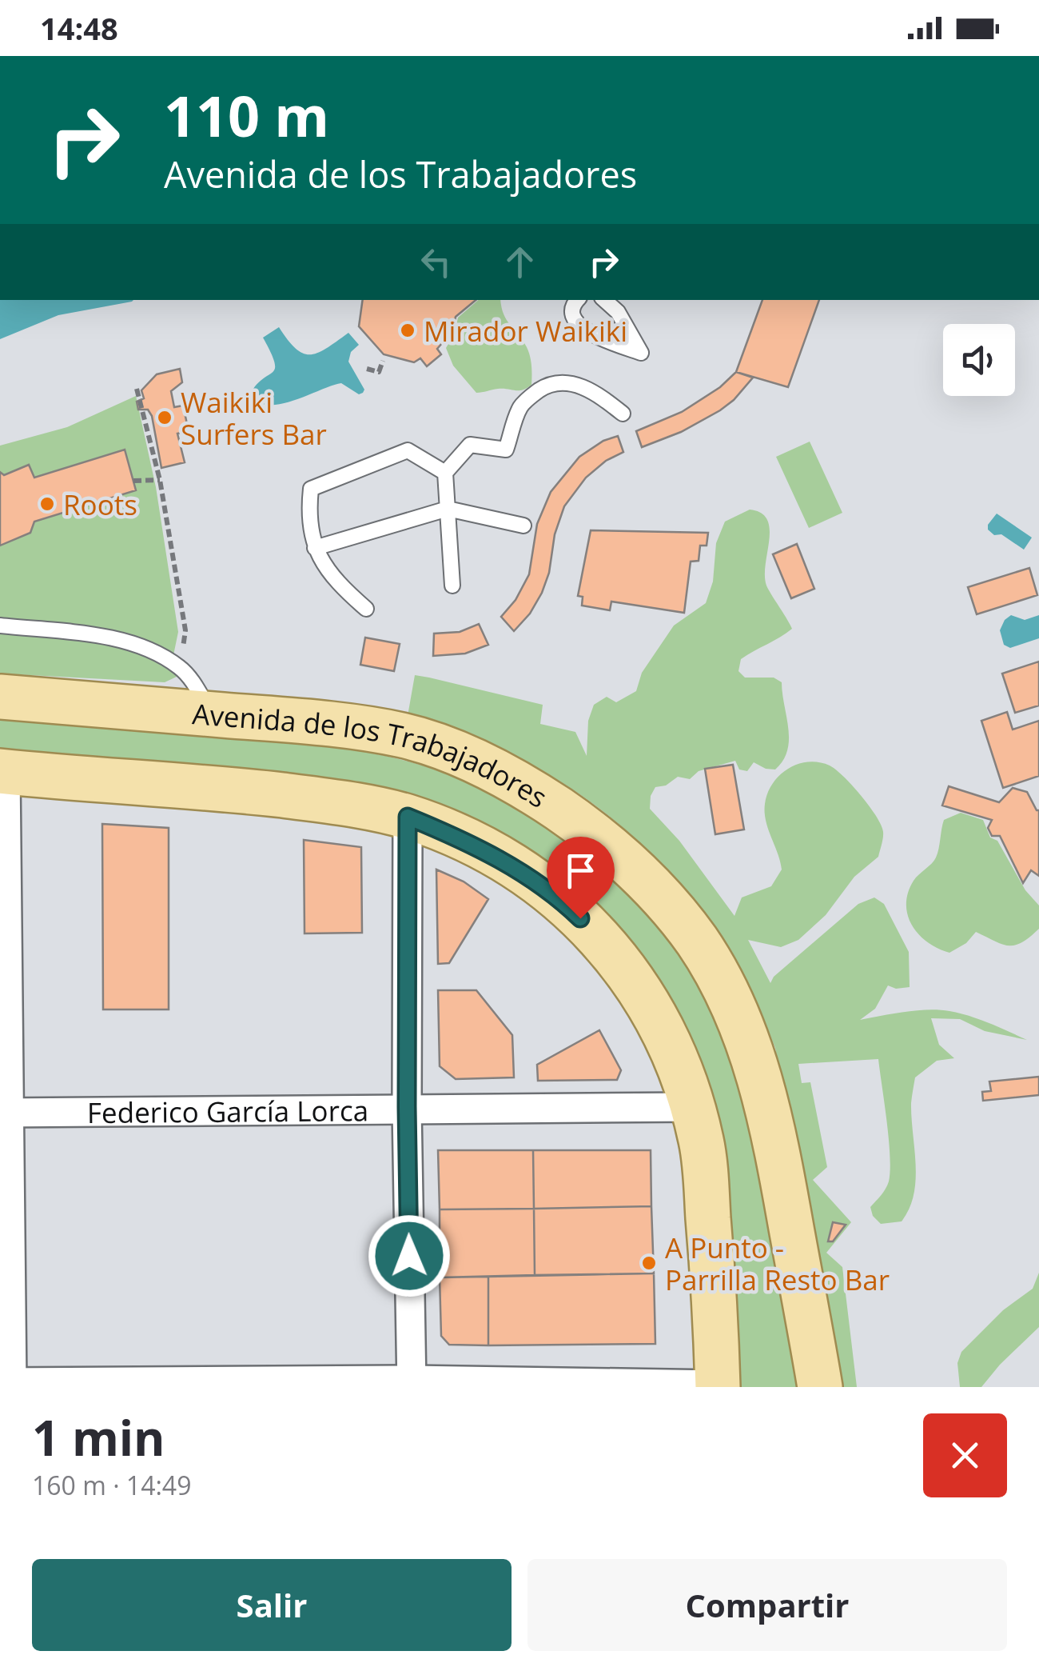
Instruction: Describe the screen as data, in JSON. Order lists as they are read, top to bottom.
{
  "streets": {
    "main road": ["Avenida de los Trabajadores"],
    "street": ["Federico García Lorca"]
  },
  "crossings": [
    ["Avenida de los Trabajadores", "Federico García Lorca"]
  ],
  "places": [
    "Mirador Waikiki",
    "Waikiki Surfers Bar",
    "Roots",
    "A Punto - Parrilla Resto Bar"
  ],
  "page": {
    "status": "14:48",
    "turn": ["110 m", "Avenida de los Trabajadores"],
    "heading": ["1 min", "160 m · 14:49"],
    "buttons": ["Salir", "Compartir"]
  }
}
